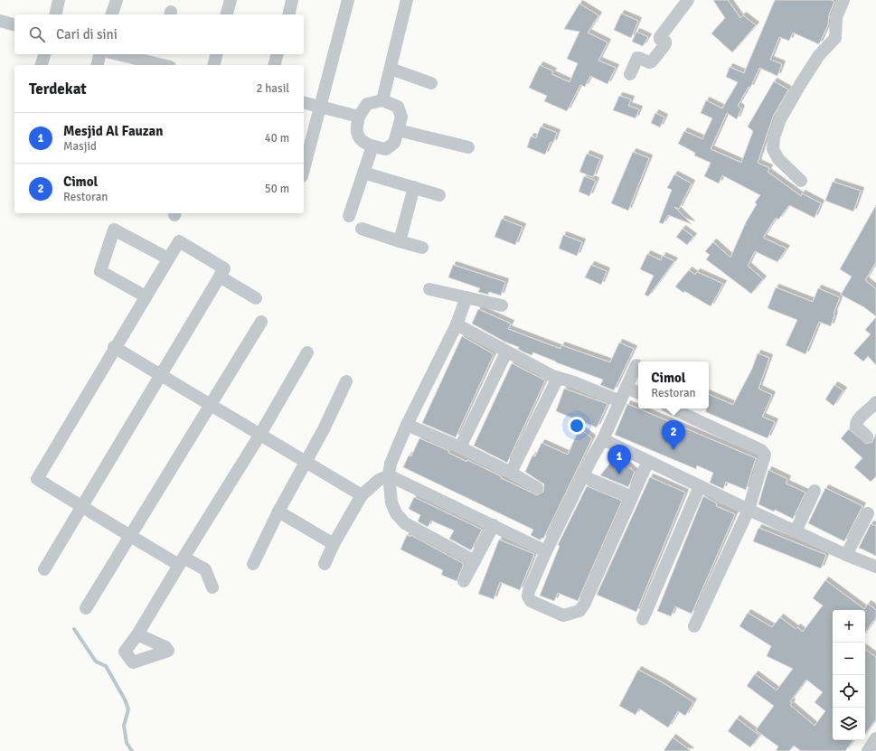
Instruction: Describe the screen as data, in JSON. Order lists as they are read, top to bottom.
{
  "page": {
    "search": "Cari di sini",
    "heading": ["Terdekat", "2 hasil"],
    "list": [
      {
        "mark": "1",
        "name": "Mesjid Al Fauzan",
        "note": "Masjid",
        "value": "40 m"
      },
      {
        "mark": "2",
        "name": "Cimol",
        "note": "Restoran",
        "value": "50 m"
      }
    ],
    "popup": ["Cimol", "Restoran"],
    "pins": ["2", "1"],
    "map_buttons": ["+", "−"]
  }
}
